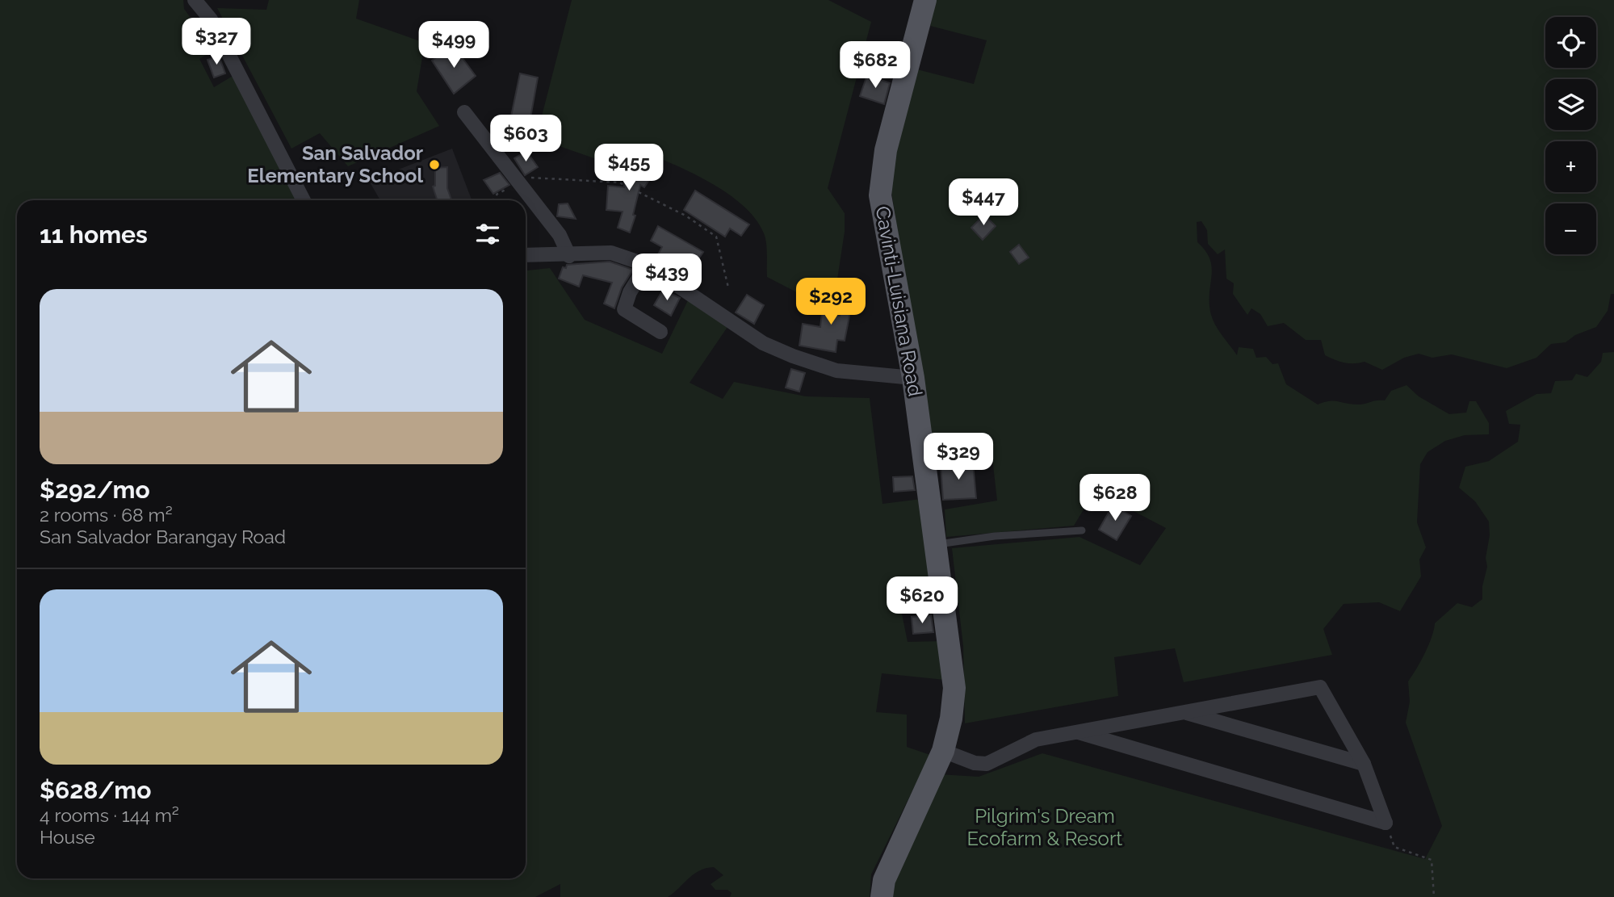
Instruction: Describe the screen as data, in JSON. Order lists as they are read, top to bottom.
{
  "streets": {
    "main road": ["Cavinti-Luisiana Road"]
  },
  "parks": ["Pilgrim's Dream Ecofarm & Resort"],
  "places": ["San Salvador Elementary School"],
  "page": {
    "map_buttons": ["+", "−"],
    "price": [
      "$327",
      "$499",
      "$682",
      "$603",
      "$455",
      "$447",
      "$439",
      "$292",
      "$329",
      "$628",
      "$620"
    ],
    "heading": "11 homes",
    "list": [
      {
        "name": "$292/mo",
        "note": "2 rooms · 68 m² · San Salvador Barangay Road"
      },
      {
        "name": "$628/mo",
        "note": "4 rooms · 144 m² · House"
      }
    ]
  }
}
